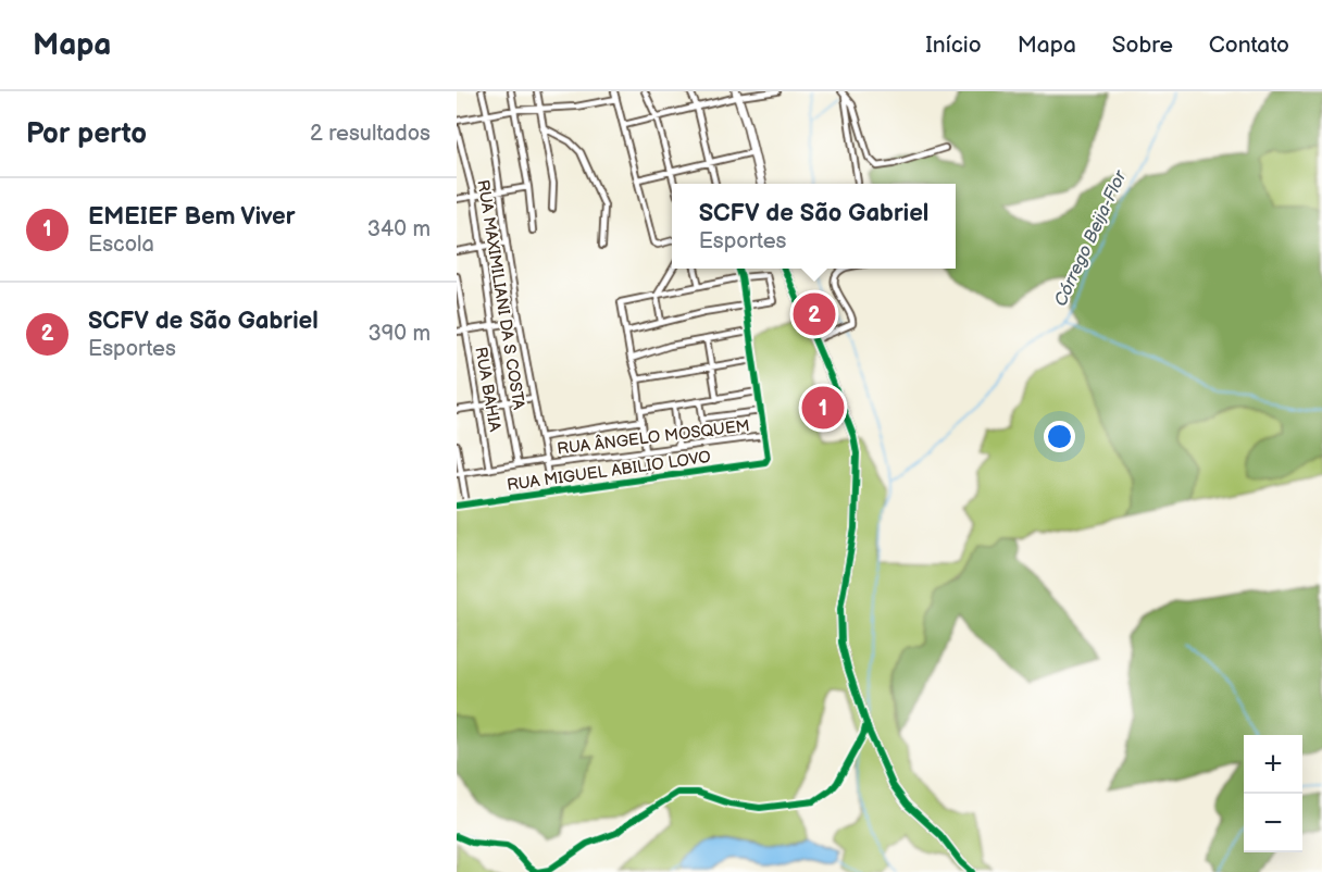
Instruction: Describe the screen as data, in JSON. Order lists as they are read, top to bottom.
{
  "streets": {
    "street": [
      "RUA MAXIMILIANI DA S COSTA",
      "RUA BAHIA",
      "RUA ÂNGELO MOSQUEM",
      "RUA MIGUEL ABILIO LOVO"
    ]
  },
  "crossings": [
    ["RUA MAXIMILIANI DA S COSTA", "RUA ÂNGELO MOSQUEM"],
    ["RUA BAHIA", "RUA ÂNGELO MOSQUEM"],
    ["RUA ÂNGELO MOSQUEM", "RUA MIGUEL ABILIO LOVO"]
  ],
  "water": ["Córrego Beija-Flor"],
  "page": {
    "header": "Mapa",
    "nav": [
      "Início",
      "Mapa",
      "Sobre",
      "Contato"
    ],
    "heading": ["Por perto", "2 resultados"],
    "list": [
      {
        "mark": "1",
        "name": "EMEIEF Bem Viver",
        "note": "Escola",
        "value": "340 m"
      },
      {
        "mark": "2",
        "name": "SCFV de São Gabriel",
        "note": "Esportes",
        "value": "390 m"
      }
    ],
    "popup": ["SCFV de São Gabriel", "Esportes"],
    "pins": ["2", "1"],
    "map_buttons": ["+", "−"]
  }
}
